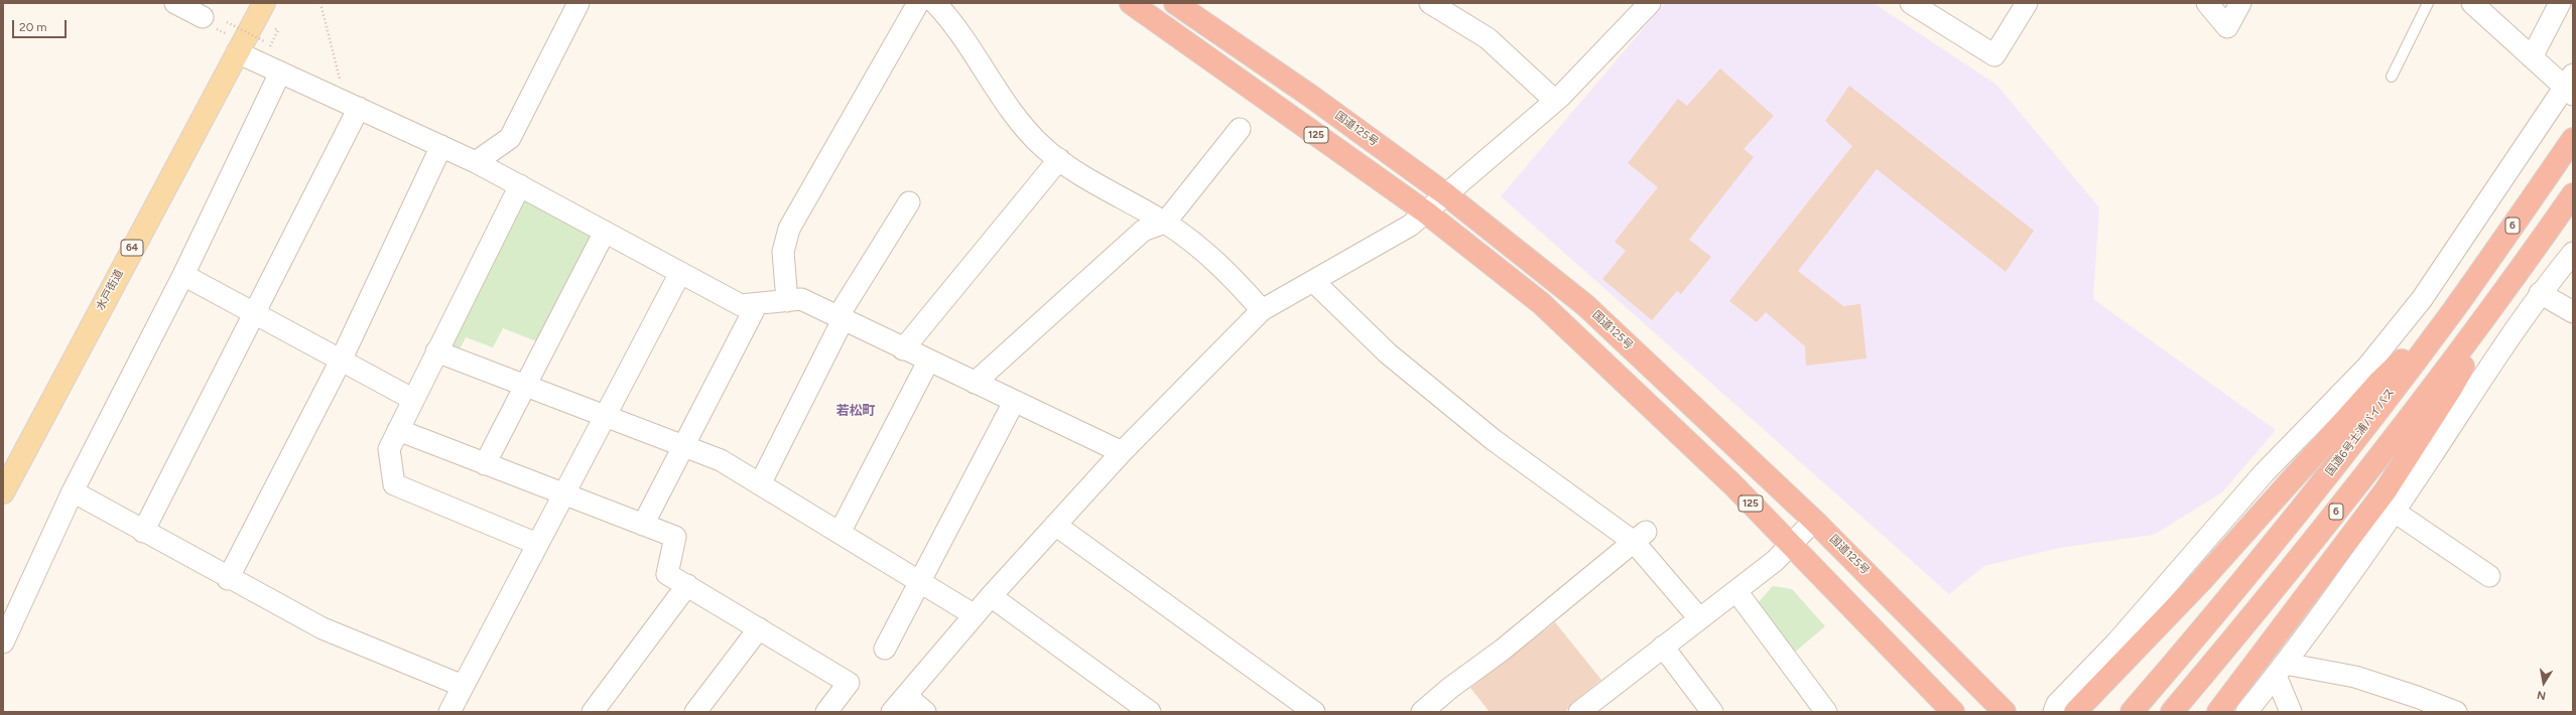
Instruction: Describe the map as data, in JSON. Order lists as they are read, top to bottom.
{
  "streets": {
    "highway": [
      "国道125号",
      "125",
      "6",
      "国道6号土浦バイパス"
    ],
    "main road": ["64", "水戸街道"]
  },
  "crossings": [
    ["国道125号", "125"]
  ],
  "districts": ["若松町"],
  "scale_bar": "20 m",
  "north": "bottom"
}
